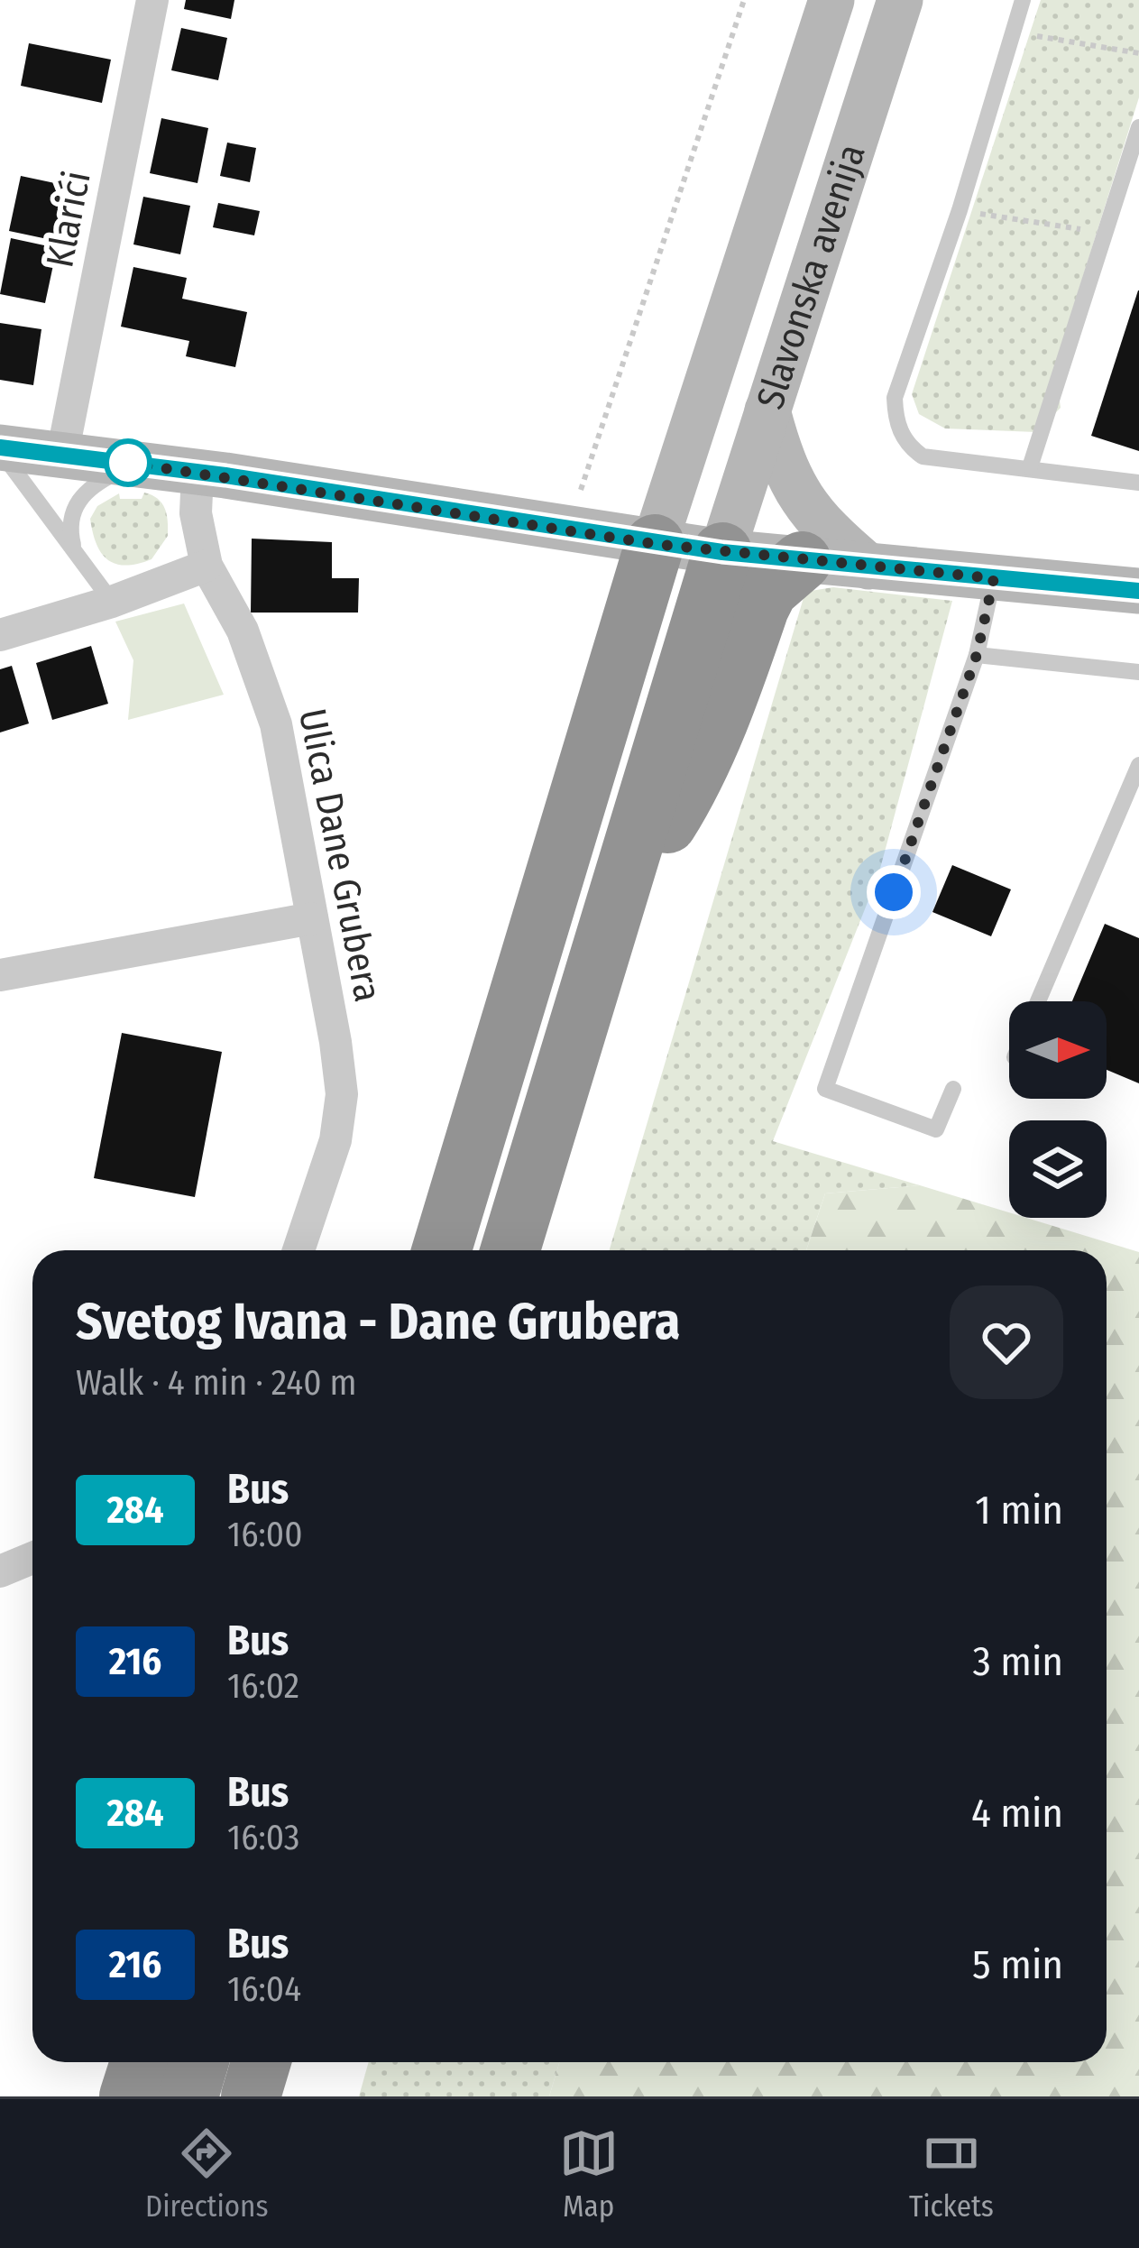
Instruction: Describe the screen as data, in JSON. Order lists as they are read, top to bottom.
{
  "streets": {
    "main road": ["Slavonska avenija"],
    "street": ["Klarići", "Ulica Dane Grubera"]
  },
  "lines": ["bus line 284"],
  "north": "right",
  "page": {
    "heading": ["Svetog Ivana - Dane Grubera", "Walk · 4 min · 240 m"],
    "list": [
      {
        "mark": "284",
        "name": "Bus",
        "note": "16:00",
        "value": "1 min"
      },
      {
        "mark": "216",
        "name": "Bus",
        "note": "16:02",
        "value": "3 min"
      },
      {
        "mark": "284",
        "name": "Bus",
        "note": "16:03",
        "value": "4 min"
      },
      {
        "mark": "216",
        "name": "Bus",
        "note": "16:04",
        "value": "5 min"
      }
    ],
    "tabs": ["Directions", "Map", "Tickets"]
  }
}
